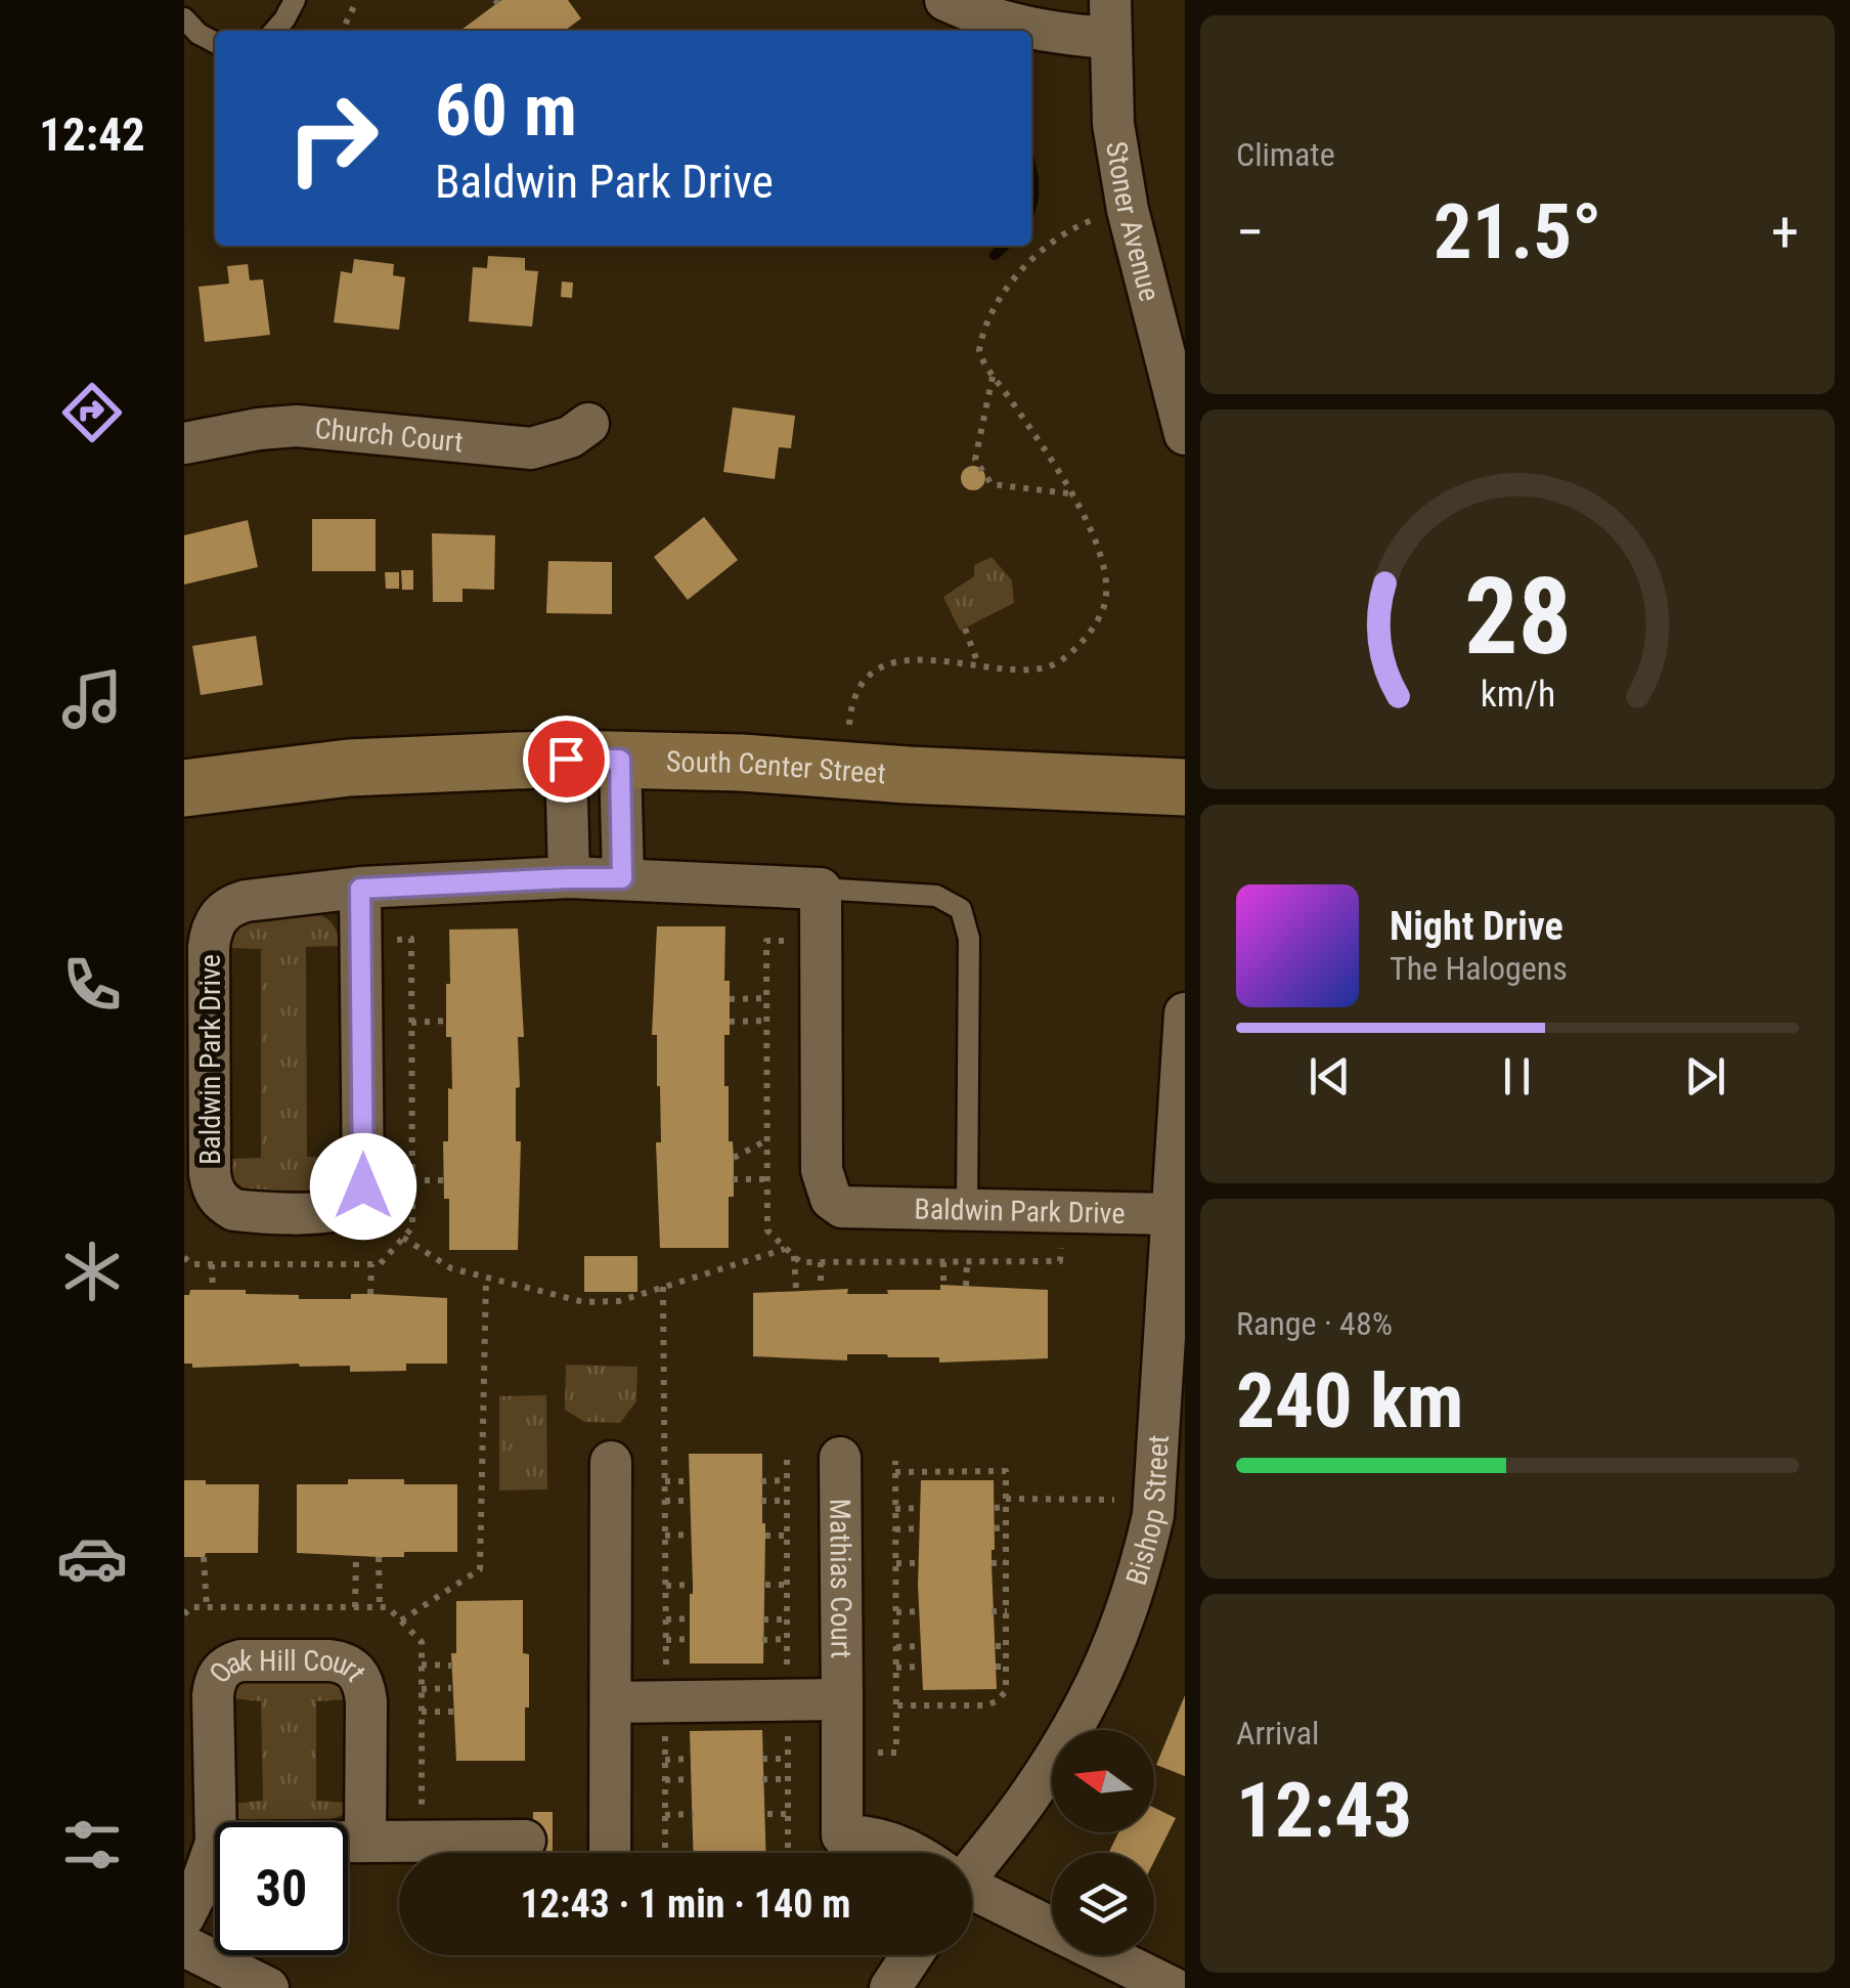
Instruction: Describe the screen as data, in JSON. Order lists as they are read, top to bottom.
{
  "streets": {
    "street": [
      "Stoner Avenue",
      "Church Court",
      "South Center Street",
      "Baldwin Park Drive",
      "Bishop Street",
      "Mathias Court",
      "Oak Hill Court"
    ]
  },
  "crossings": [
    ["Baldwin Park Drive", "Bishop Street"]
  ],
  "north": "left",
  "page": {
    "tabs": "12:42",
    "tile": [
      "Climate",
      ["Range · 48%", "240 km"],
      ["Arrival", "12:43"]
    ],
    "turn": ["60 m", "Baldwin Park Drive"],
    "heat": ["−", "21.5°", "+"],
    "song": ["Night Drive", "The Halogens"],
    "limit": "30",
    "trip": "12:43 · 1 min · 140 m",
    "gauge": ["28", "km/h"]
  }
}
